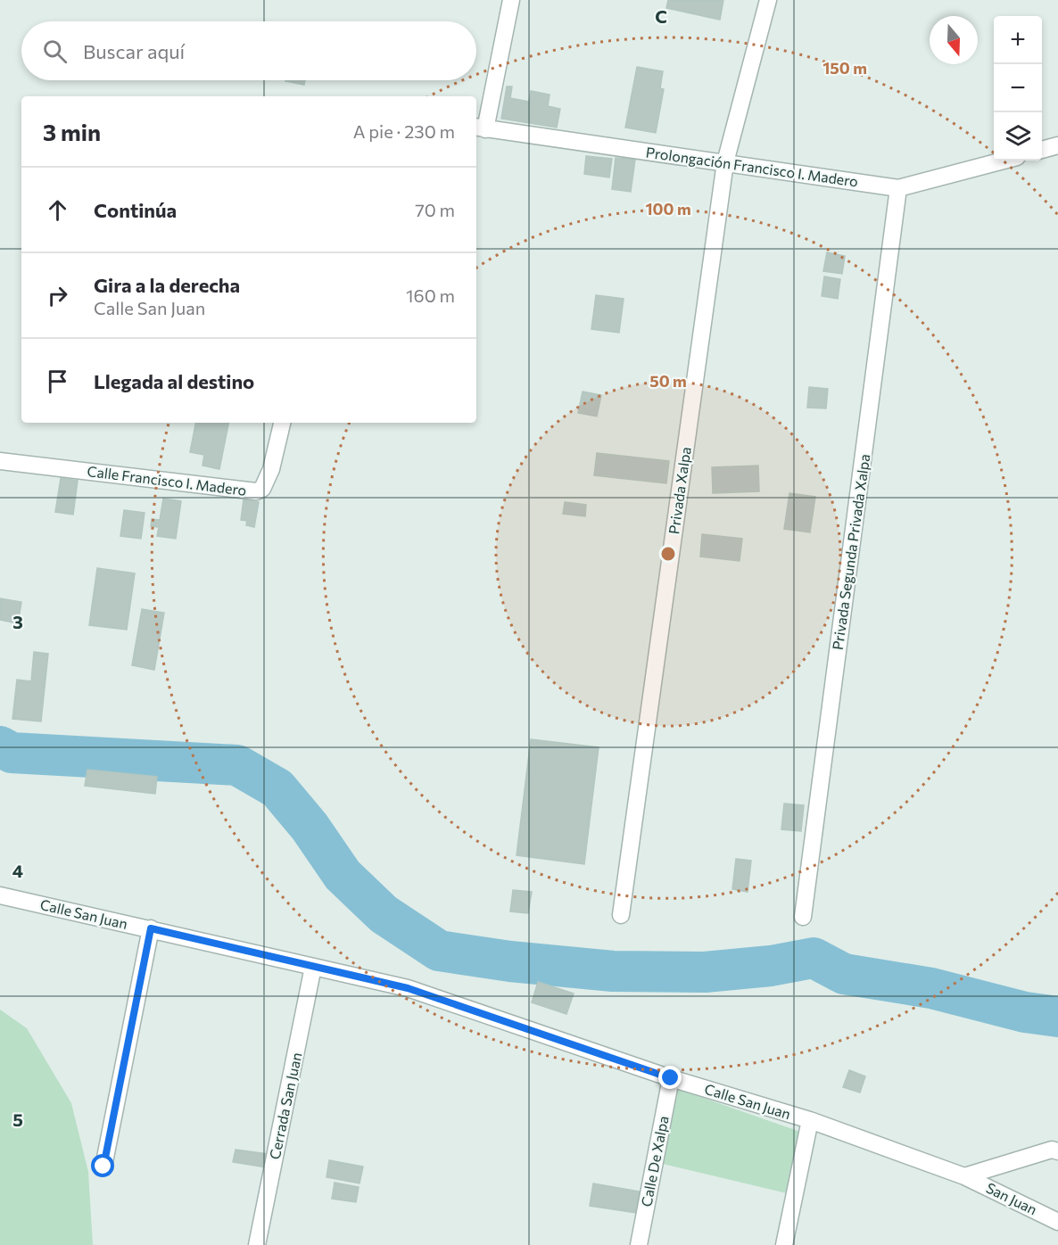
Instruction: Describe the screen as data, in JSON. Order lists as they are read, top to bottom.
{
  "streets": {
    "street": [
      "Prolongación Francisco I. Madero",
      "Calle Francisco I. Madero",
      "Privada Xalpa",
      "Privada Segunda Privada Xalpa",
      "Calle San Juan",
      "Cerrada San Juan",
      "Calle De Xalpa",
      "San Juan"
    ]
  },
  "crossings": [
    ["Prolongación Francisco I. Madero", "Privada Xalpa"],
    ["Prolongación Francisco I. Madero", "Privada Segunda Privada Xalpa"],
    ["Calle San Juan", "Cerrada San Juan"],
    ["Calle San Juan", "Calle De Xalpa"],
    ["Calle San Juan", "San Juan"]
  ],
  "north": "bottom",
  "page": {
    "map_buttons": ["+", "−"],
    "search": "Buscar aquí",
    "heading": ["3 min", "A pie · 230 m"],
    "list": [
      ["Continúa", "70 m"],
      ["Gira a la derecha", "Calle San Juan", "160 m"],
      "Llegada al destino"
    ]
  },
  "grid": {
    "columns": ["C"],
    "rows": ["3", "4", "5"]
  },
  "rings": ["150 m", "100 m", "50 m"]
}
